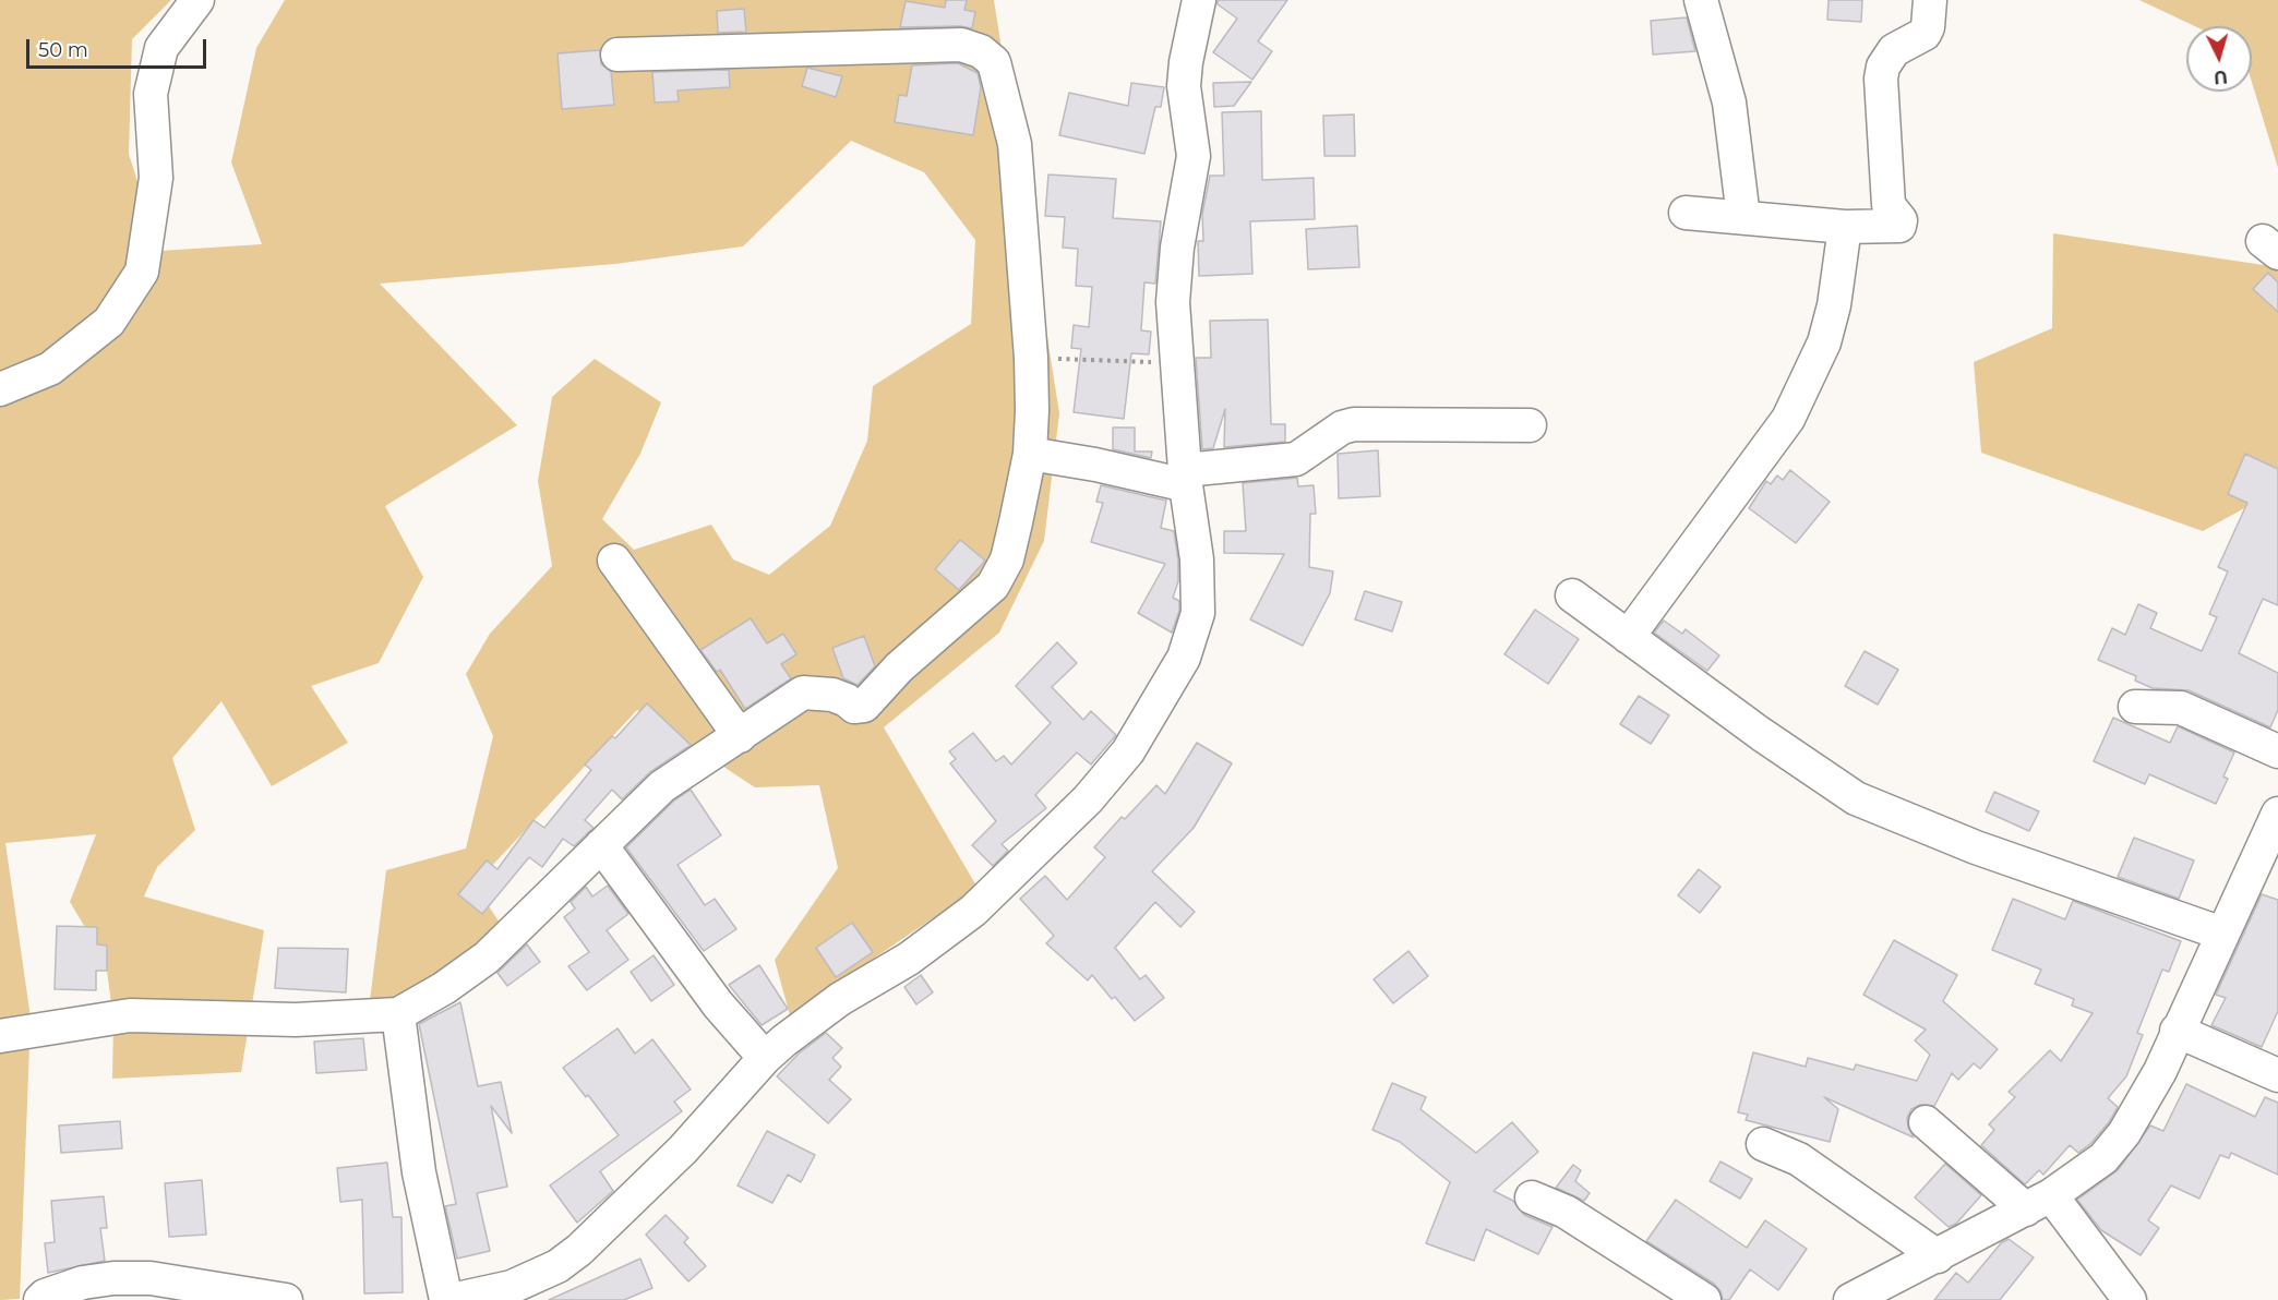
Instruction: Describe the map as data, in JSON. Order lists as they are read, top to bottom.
{
  "scale_bar": "50 m",
  "north": "bottom"
}
